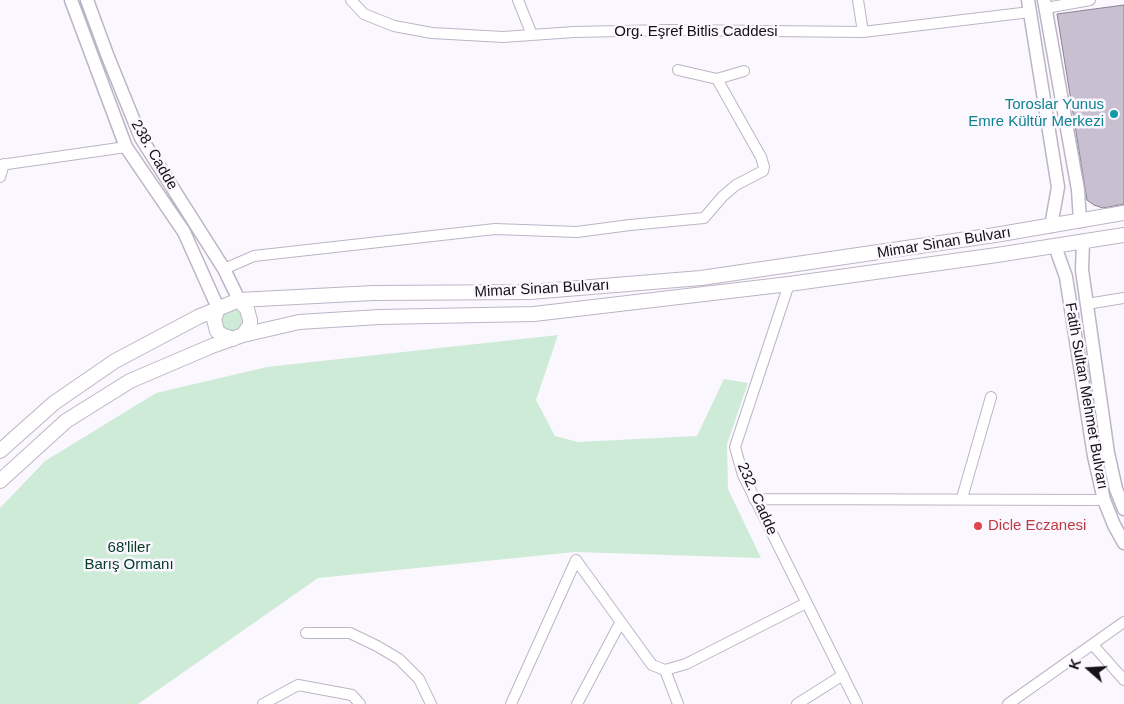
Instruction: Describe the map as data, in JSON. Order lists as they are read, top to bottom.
{
  "streets": {
    "main road": ["Mimar Sinan Bulvarı"],
    "street": [
      "Org. Eşref Bitlis Caddesi",
      "238. Cadde",
      "Fatih Sultan Mehmet Bulvarı",
      "232. Cadde"
    ]
  },
  "crossings": [
    ["238. Cadde", "Mimar Sinan Bulvarı"],
    ["Mimar Sinan Bulvarı", "Fatih Sultan Mehmet Bulvarı"],
    ["Mimar Sinan Bulvarı", "232. Cadde"]
  ],
  "parks": ["68'liler Barış Ormanı"],
  "places": ["Toroslar Yunus Emre Kültür Merkezi", "Dicle Eczanesi"],
  "north": "left"
}
